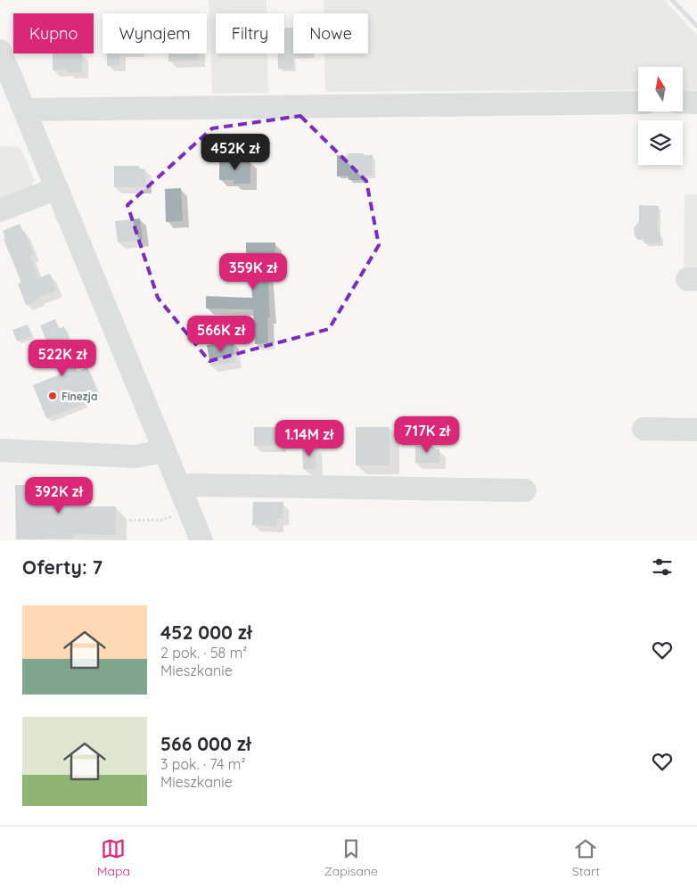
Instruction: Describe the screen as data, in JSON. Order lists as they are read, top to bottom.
{
  "places": ["Finezja"],
  "north": "top",
  "page": {
    "chip": [
      "Kupno",
      "Wynajem",
      "Filtry",
      "Nowe"
    ],
    "price": [
      "452K zł",
      "359K zł",
      "566K zł",
      "522K zł",
      "717K zł",
      "1.14M zł",
      "392K zł"
    ],
    "heading": "Oferty: 7",
    "list": [
      {
        "name": "452 000 zł",
        "note": "2 pok. · 58 m² · Mieszkanie"
      },
      {
        "name": "566 000 zł",
        "note": "3 pok. · 74 m² · Mieszkanie"
      }
    ],
    "tabs": ["Mapa", "Zapisane", "Start"]
  }
}
